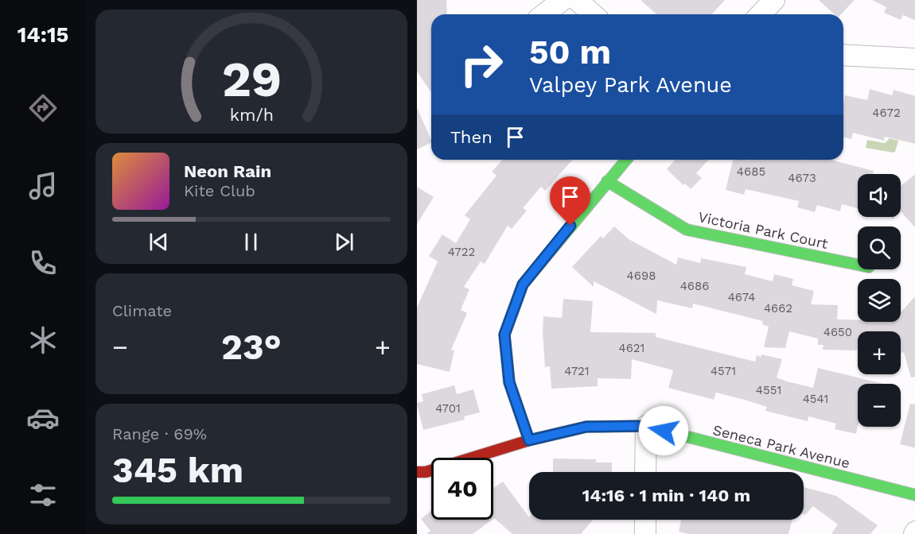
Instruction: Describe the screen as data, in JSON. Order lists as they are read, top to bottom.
{
  "streets": {
    "street": ["Victoria Park Court", "Seneca Park Avenue"]
  },
  "house_numbers": [
    "4672",
    "4685",
    "4673",
    "4722",
    "4698",
    "4686",
    "4674",
    "4662",
    "4650",
    "4621",
    "4721",
    "4571",
    "4551",
    "4541",
    "4701"
  ],
  "page": {
    "tabs": "14:15",
    "turn": ["50 m", "Valpey Park Avenue"],
    "then": "Then",
    "song": ["Neon Rain", "Kite Club"],
    "map_buttons": ["+", "−"],
    "tile": [
      "Climate",
      ["Range · 69%", "345 km"]
    ],
    "heat": ["−", "23°", "+"],
    "limit": "40",
    "trip": "14:16 · 1 min · 140 m",
    "gauge": ["29", "km/h"]
  }
}
